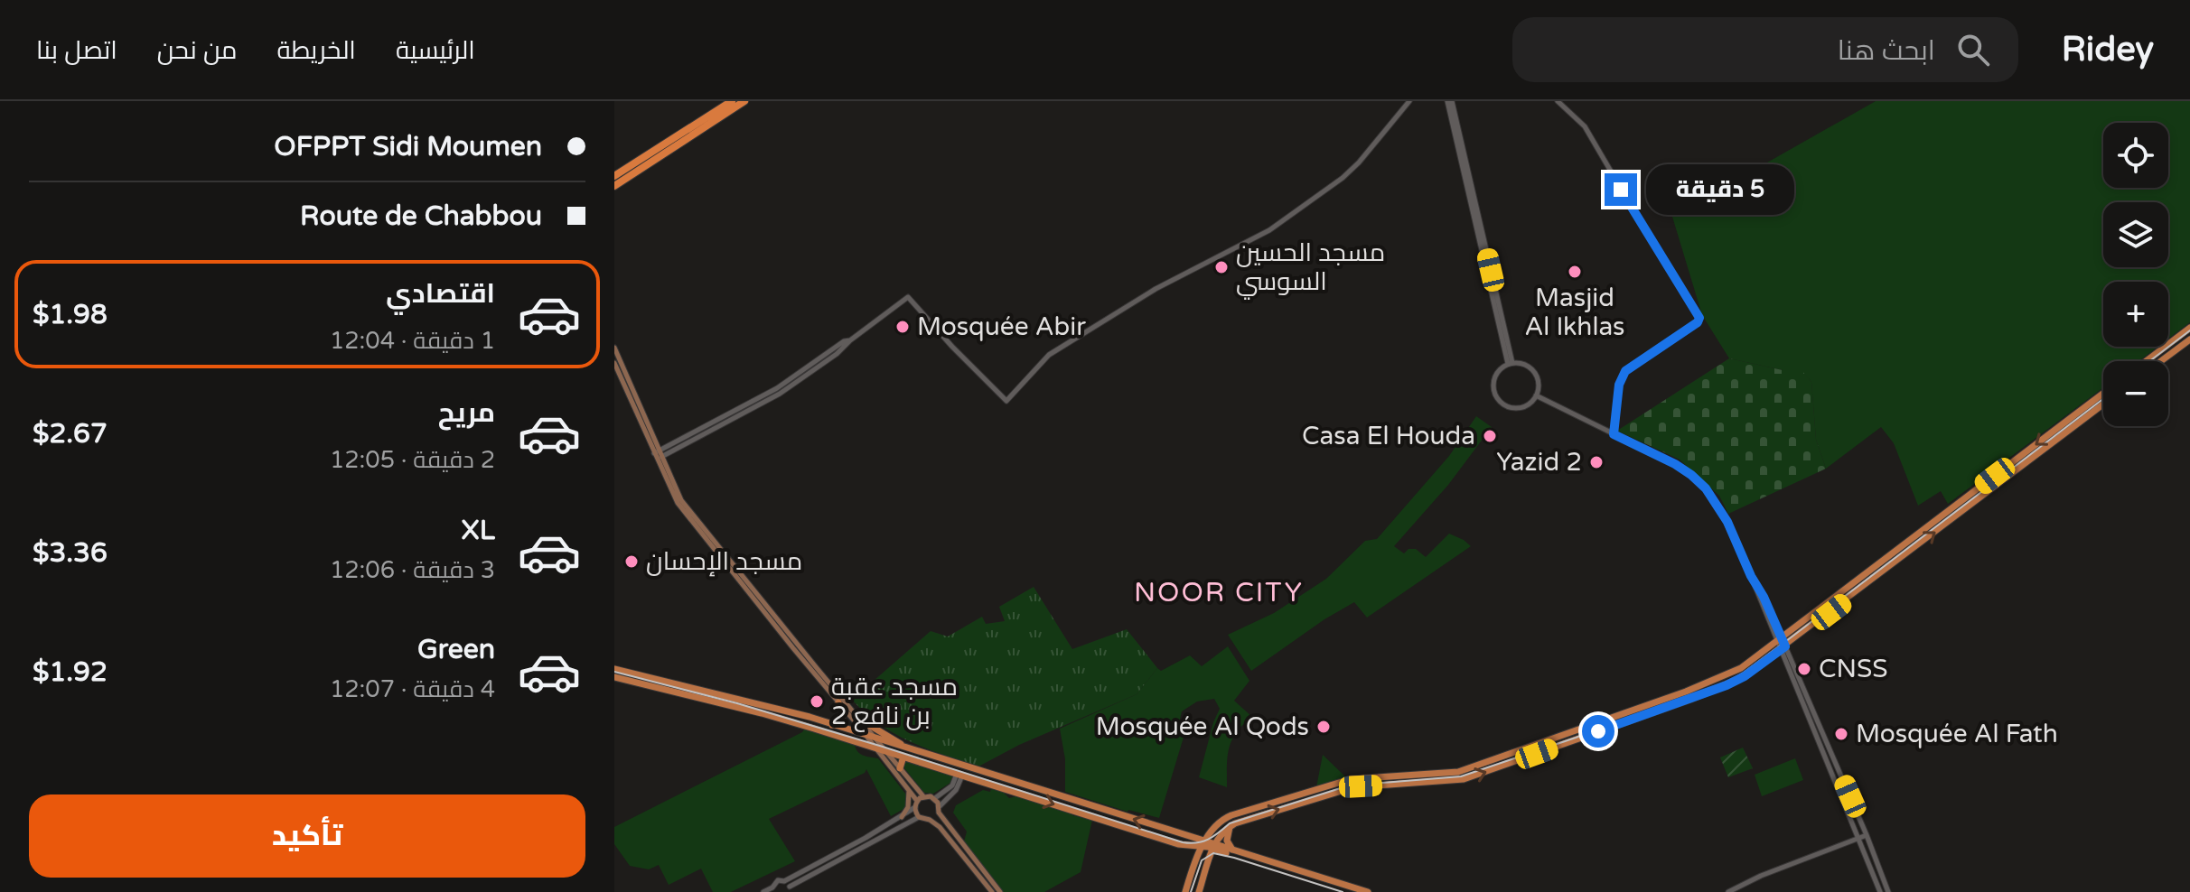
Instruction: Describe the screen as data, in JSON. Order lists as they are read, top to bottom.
{
  "districts": ["NOOR CITY"],
  "places": [
    "مسجد الحسين السوسي",
    "Masjid Al Ikhlas",
    "Mosquée Abir",
    "Casa El Houda",
    "Yazid 2",
    "مسجد الإحسان",
    "CNSS",
    "مسجد عقبة بن نافع 2",
    "Mosquée Al Qods",
    "Mosquée Al Fath"
  ],
  "page": {
    "header": "Ridey",
    "search": "ابحث هنا",
    "nav": [
      "الرئيسية",
      "الخريطة",
      "من نحن",
      "اتصل بنا"
    ],
    "banner": ["OFPPT Sidi Moumen", "Route de Chabbou"],
    "map_buttons": ["+", "−"],
    "bubble": "5 دقيقة",
    "list": [
      {
        "name": "اقتصادي",
        "note": "1 دقيقة · 12:04",
        "value": "$1.98"
      },
      {
        "name": "مريح",
        "note": "2 دقيقة · 12:05",
        "value": "$2.67"
      },
      {
        "name": "XL",
        "note": "3 دقيقة · 12:06",
        "value": "$3.36"
      },
      {
        "name": "Green",
        "note": "4 دقيقة · 12:07",
        "value": "$1.92"
      }
    ],
    "buttons": "تأكيد"
  }
}
